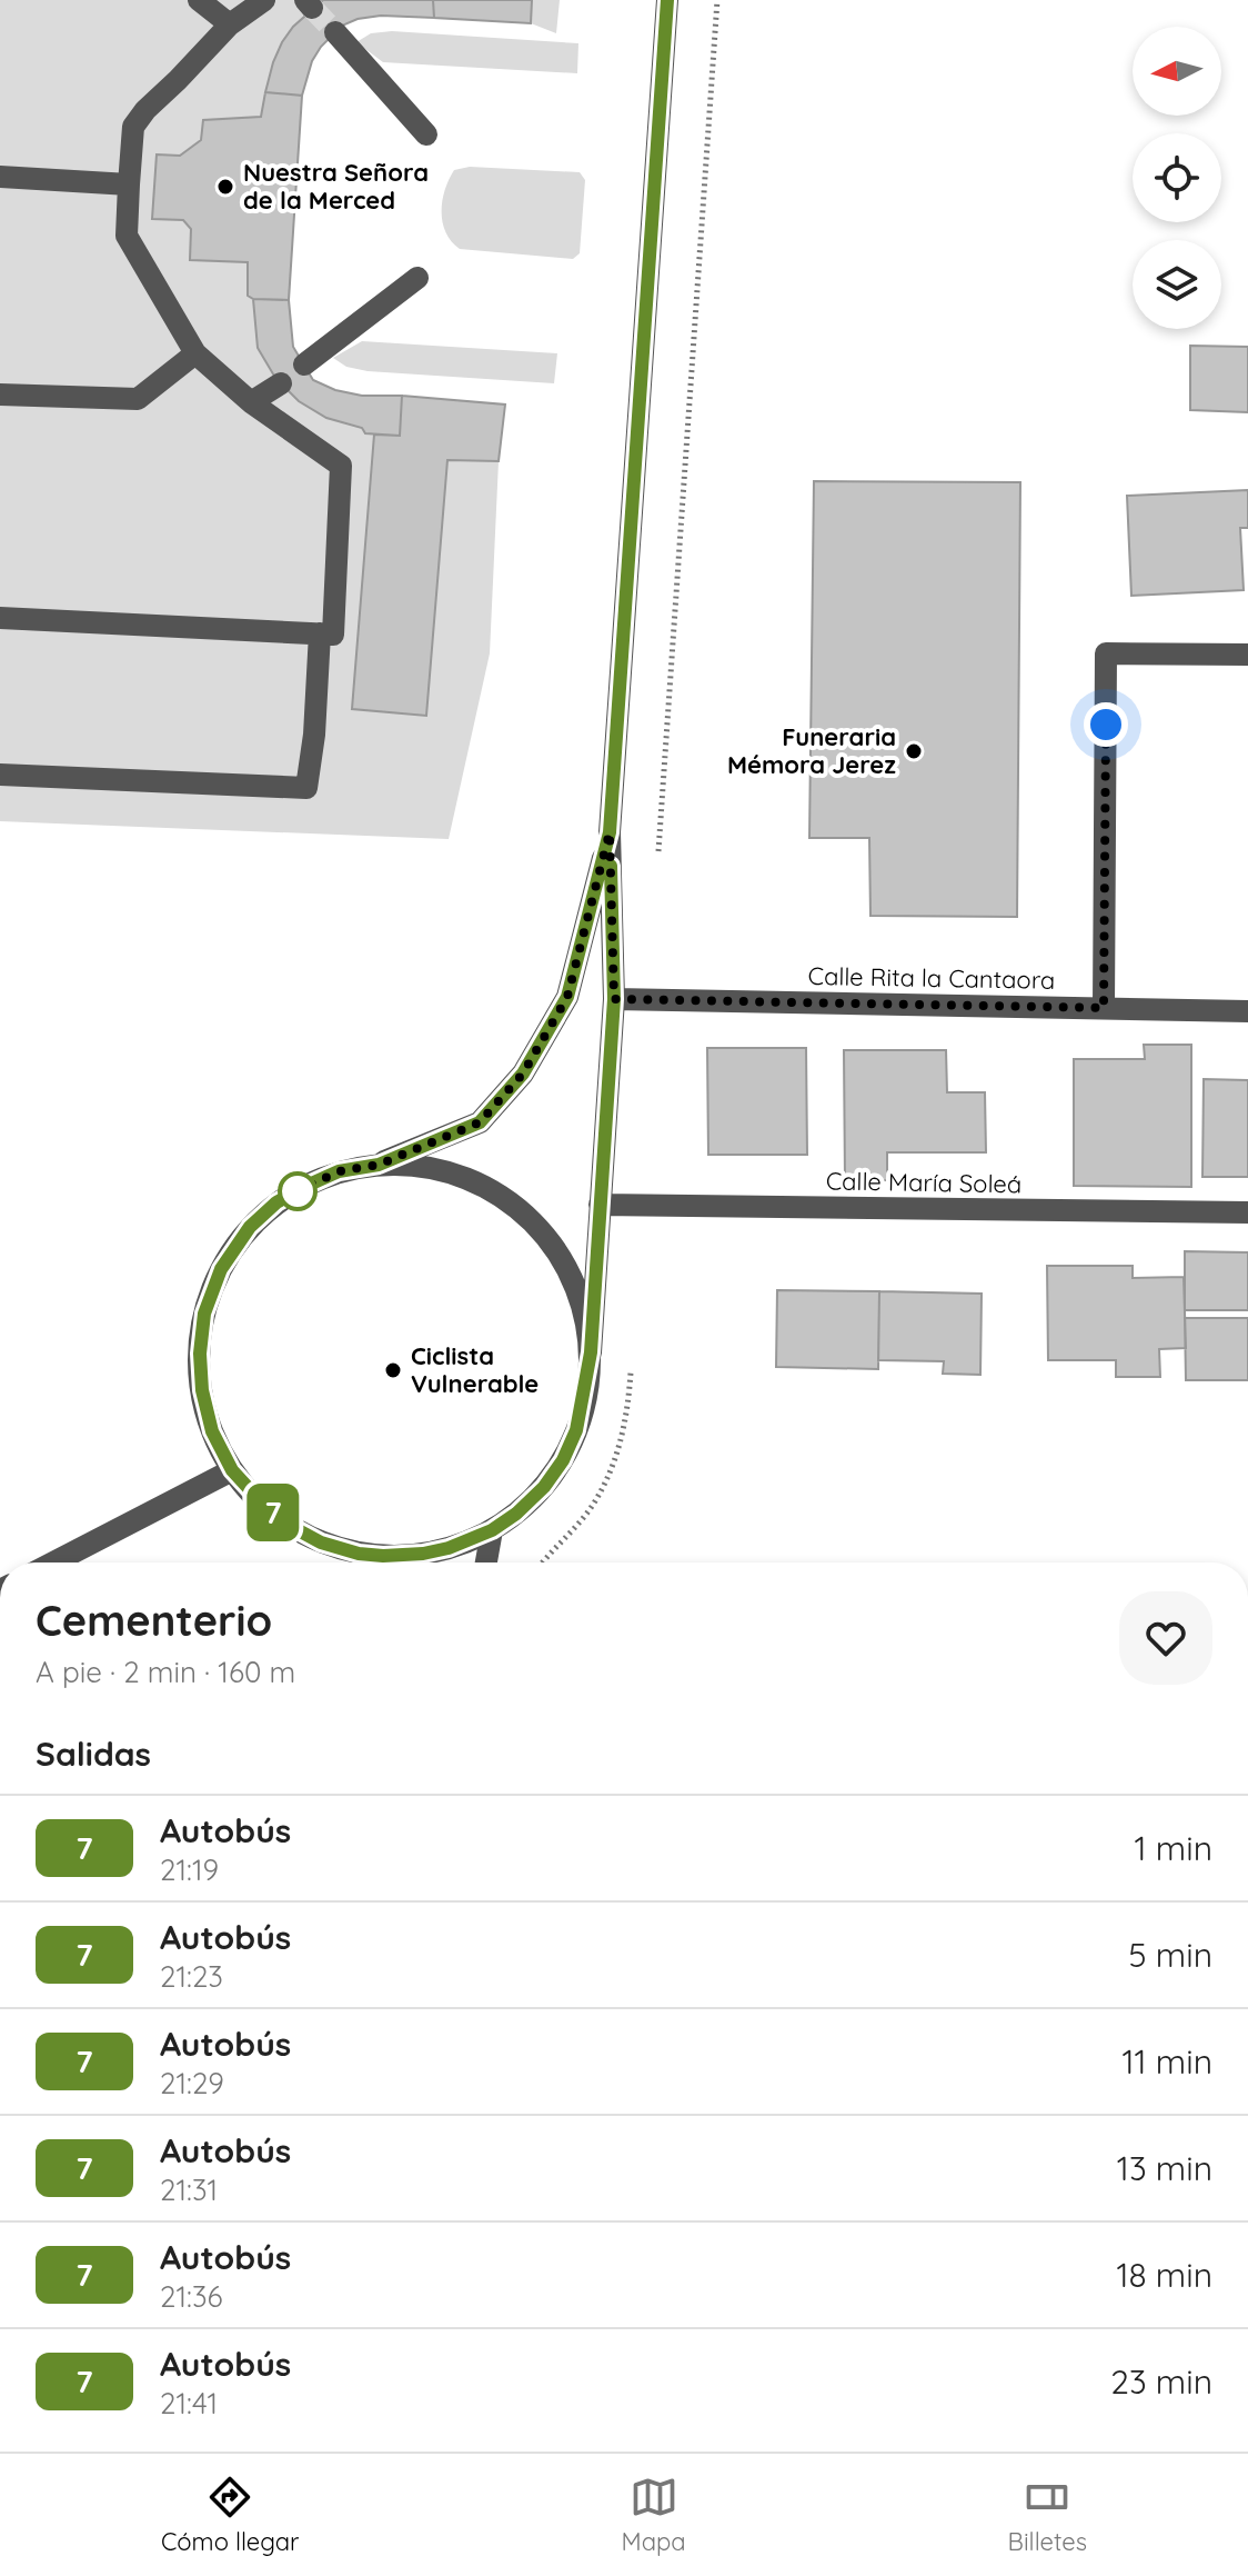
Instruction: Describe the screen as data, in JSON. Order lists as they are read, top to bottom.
{
  "streets": {
    "street": ["Calle Rita la Cantaora", "Calle María Soleá"]
  },
  "places": ["Nuestra Señora de la Merced", "Funeraria Mémora Jerez", "Ciclista Vulnerable"],
  "lines": ["bus line 7"],
  "north": "left",
  "page": {
    "on_map": "7",
    "heading": [
      ["Cementerio", "A pie · 2 min · 160 m"],
      "Salidas"
    ],
    "list": [
      {
        "mark": "7",
        "name": "Autobús",
        "note": "21:19",
        "value": "1 min"
      },
      {
        "mark": "7",
        "name": "Autobús",
        "note": "21:23",
        "value": "5 min"
      },
      {
        "mark": "7",
        "name": "Autobús",
        "note": "21:29",
        "value": "11 min"
      },
      {
        "mark": "7",
        "name": "Autobús",
        "note": "21:31",
        "value": "13 min"
      },
      {
        "mark": "7",
        "name": "Autobús",
        "note": "21:36",
        "value": "18 min"
      },
      {
        "mark": "7",
        "name": "Autobús",
        "note": "21:41",
        "value": "23 min"
      }
    ],
    "tabs": ["Cómo llegar", "Mapa", "Billetes"]
  }
}
